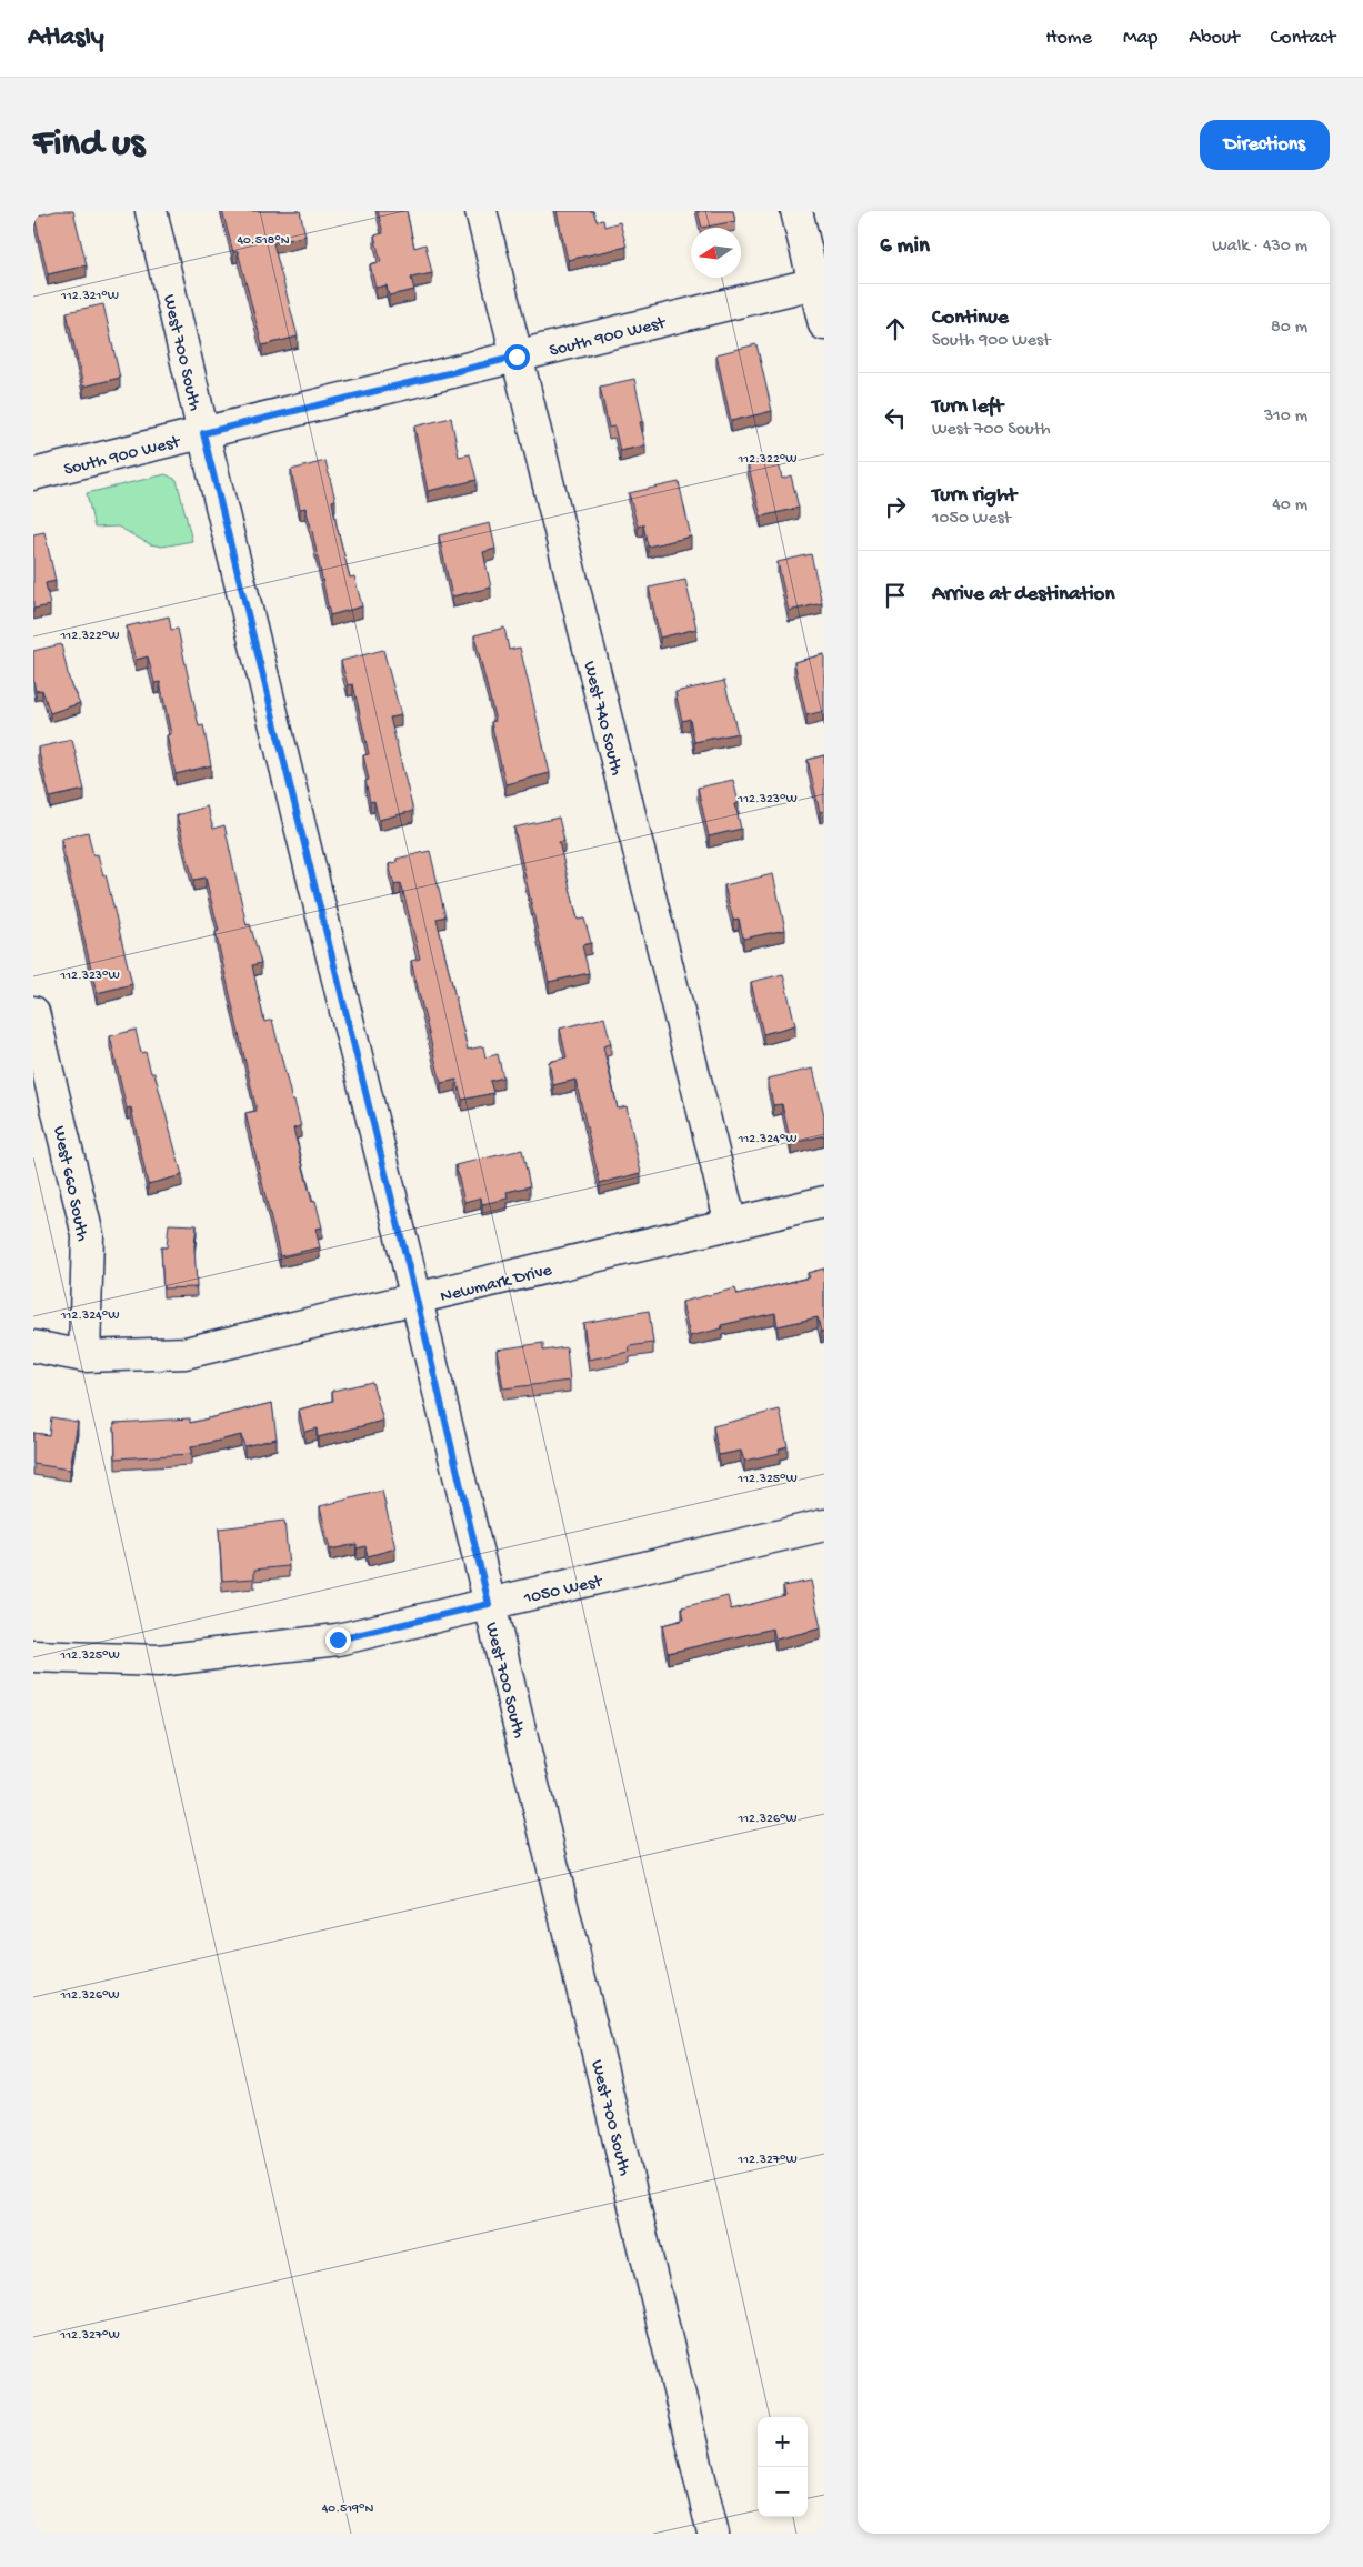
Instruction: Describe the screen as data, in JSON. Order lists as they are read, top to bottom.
{
  "streets": {
    "street": [
      "South 900 West",
      "West 700 South",
      "West 740 South",
      "West 660 South",
      "Newmark Drive",
      "1050 West"
    ]
  },
  "crossings": [
    ["South 900 West", "West 700 South"],
    ["South 900 West", "West 740 South"],
    ["West 700 South", "Newmark Drive"],
    ["West 700 South", "1050 West"],
    ["West 740 South", "Newmark Drive"],
    ["West 660 South", "Newmark Drive"]
  ],
  "north": "left",
  "page": {
    "header": "Atlasly",
    "nav": [
      "Home",
      "Map",
      "About",
      "Contact"
    ],
    "buttons": "Directions",
    "title": "Find us",
    "heading": ["6 min", "Walk · 430 m"],
    "list": [
      ["Continue", "South 900 West", "80 m"],
      ["Turn left", "West 700 South", "310 m"],
      ["Turn right", "1050 West", "40 m"],
      "Arrive at destination"
    ],
    "map_buttons": ["+", "−"]
  },
  "coordinates": [
    "40.518°N",
    "112.321°W",
    "112.322°W",
    "112.323°W",
    "112.324°W",
    "112.325°W",
    "112.326°W",
    "112.327°W",
    "40.519°N"
  ]
}
